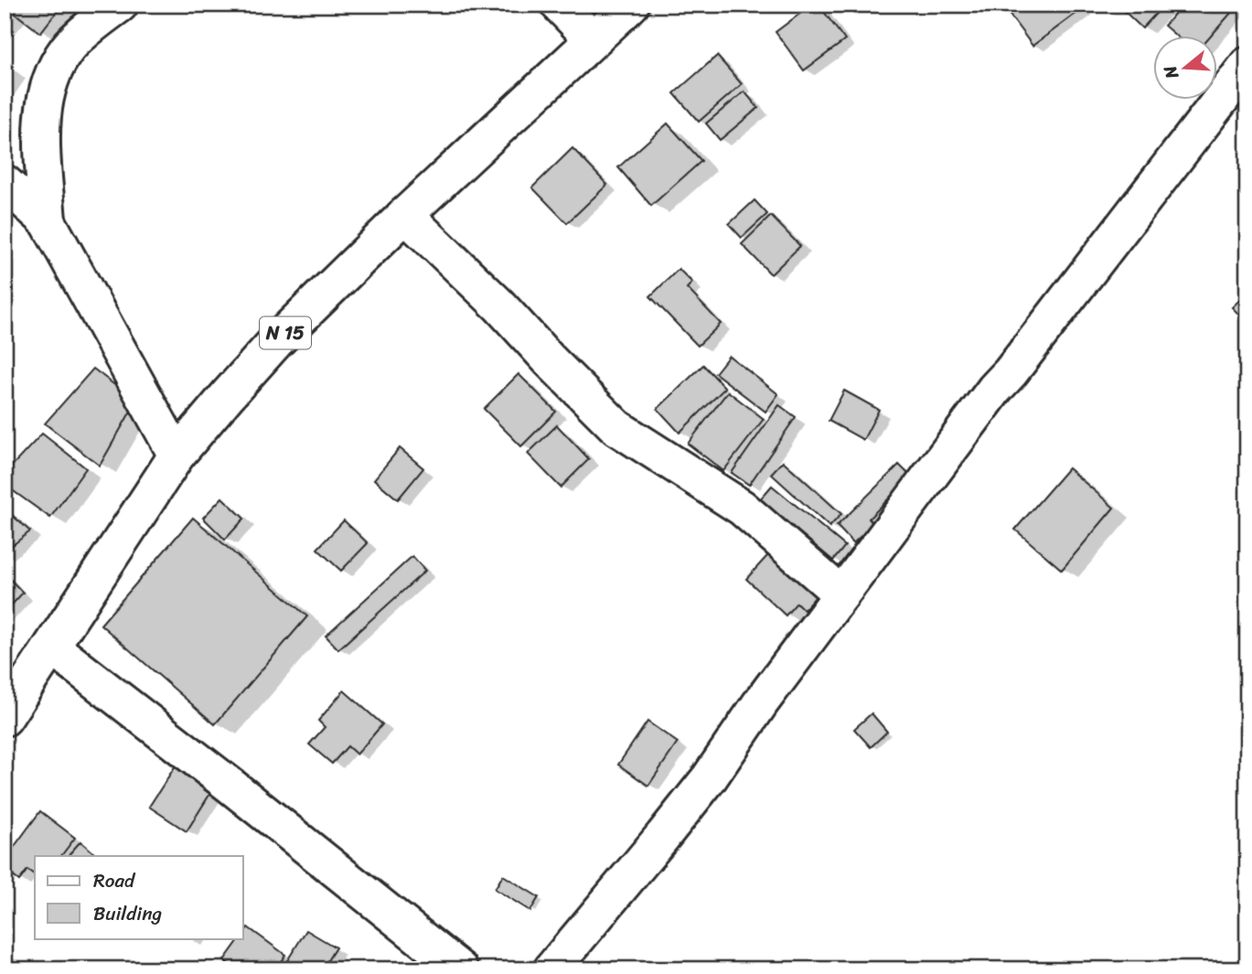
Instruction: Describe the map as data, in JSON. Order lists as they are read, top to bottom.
{
  "streets": {
    "main road": ["N 15"]
  },
  "legend": ["Road", "Building"],
  "north": "left"
}
